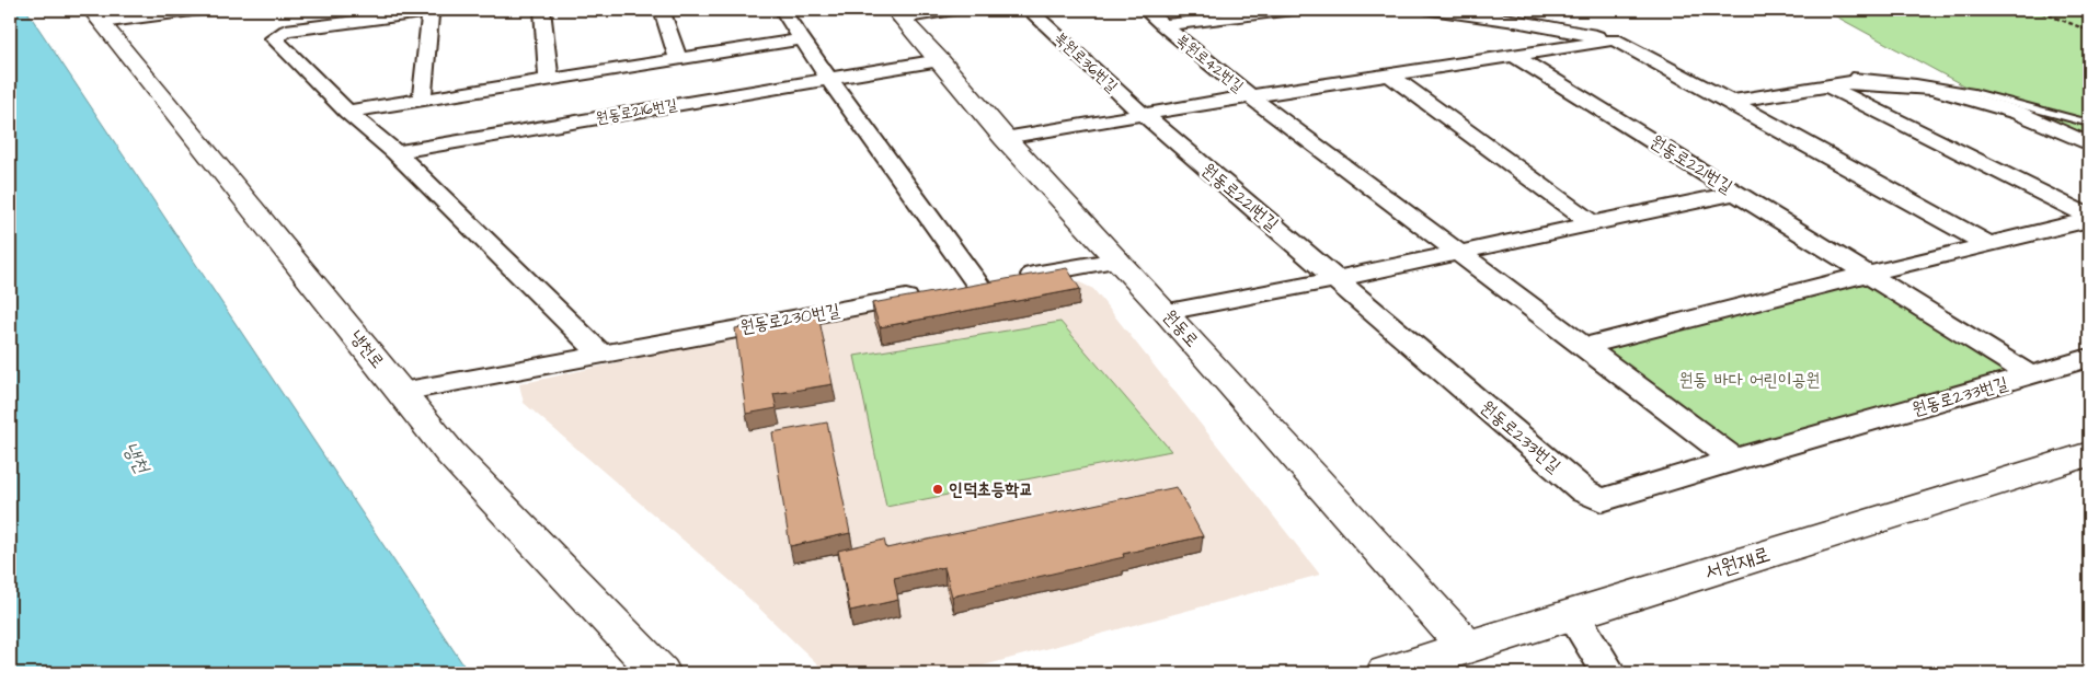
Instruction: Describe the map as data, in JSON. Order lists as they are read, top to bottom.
{
  "streets": {
    "street": [
      "북원로36번길",
      "북원로42번길",
      "원동로216번길",
      "원동로221번길",
      "원동로230번길",
      "원동로",
      "냉천로",
      "원동로233번길",
      "서원재로"
    ]
  },
  "crossings": [
    ["북원로36번길", "원동로221번길"],
    ["원동로216번길", "원동로"],
    ["원동로221번길", "원동로233번길"],
    ["원동로230번길", "냉천로"],
    ["원동로", "서원재로"]
  ],
  "water": ["냉천"],
  "parks": ["원동 바다 어린이공원"],
  "places": ["인덕초등학교"]
}
